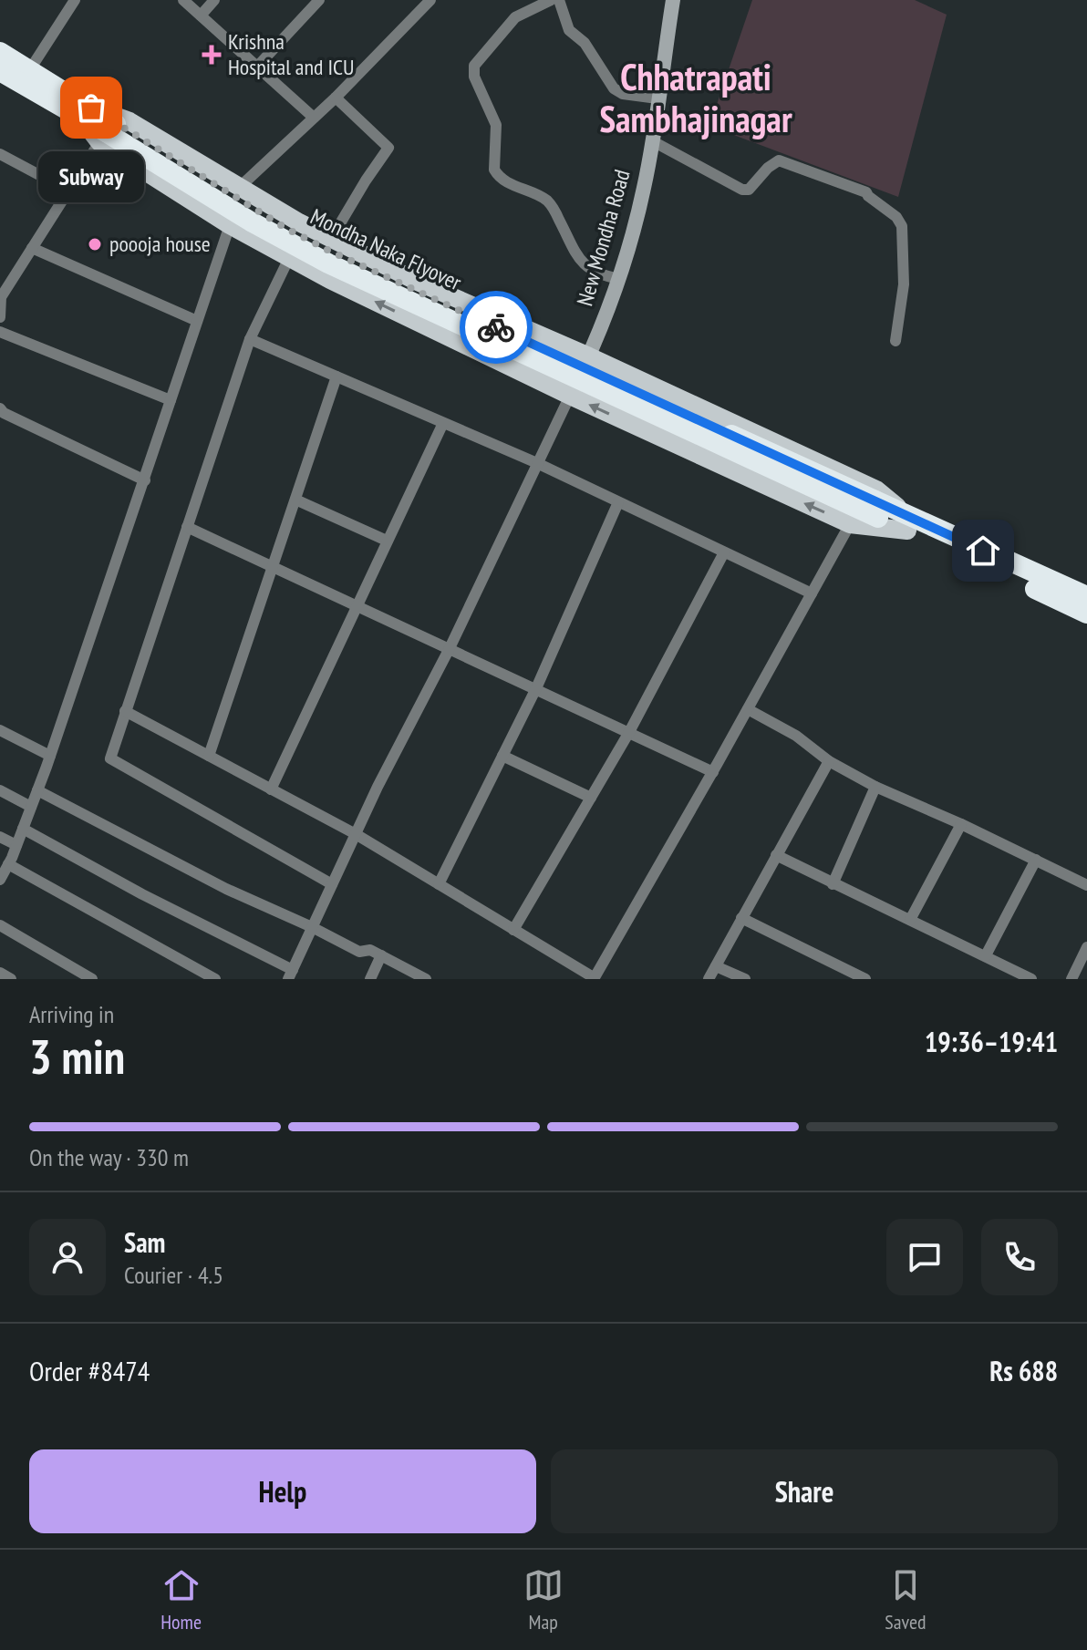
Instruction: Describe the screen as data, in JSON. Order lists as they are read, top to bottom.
{
  "streets": {
    "highway": ["Mondha Naka Flyover"],
    "street": ["New Mondha Road"]
  },
  "districts": ["Chhatrapati Sambhajinagar"],
  "places": {
    "health": ["Krishna Hospital and ICU"],
    "other": ["Subway", "poooja house"]
  },
  "page": {
    "bubble": "Subway",
    "heading": ["3 min", "Arriving in", "19:36–19:41"],
    "panel": [
      "Sam",
      "Courier · 4.5",
      "Order #8474",
      "Rs 688"
    ],
    "bar": "On the way · 330 m",
    "buttons": ["Help", "Share"],
    "tabs": ["Home", "Map", "Saved"]
  }
}
